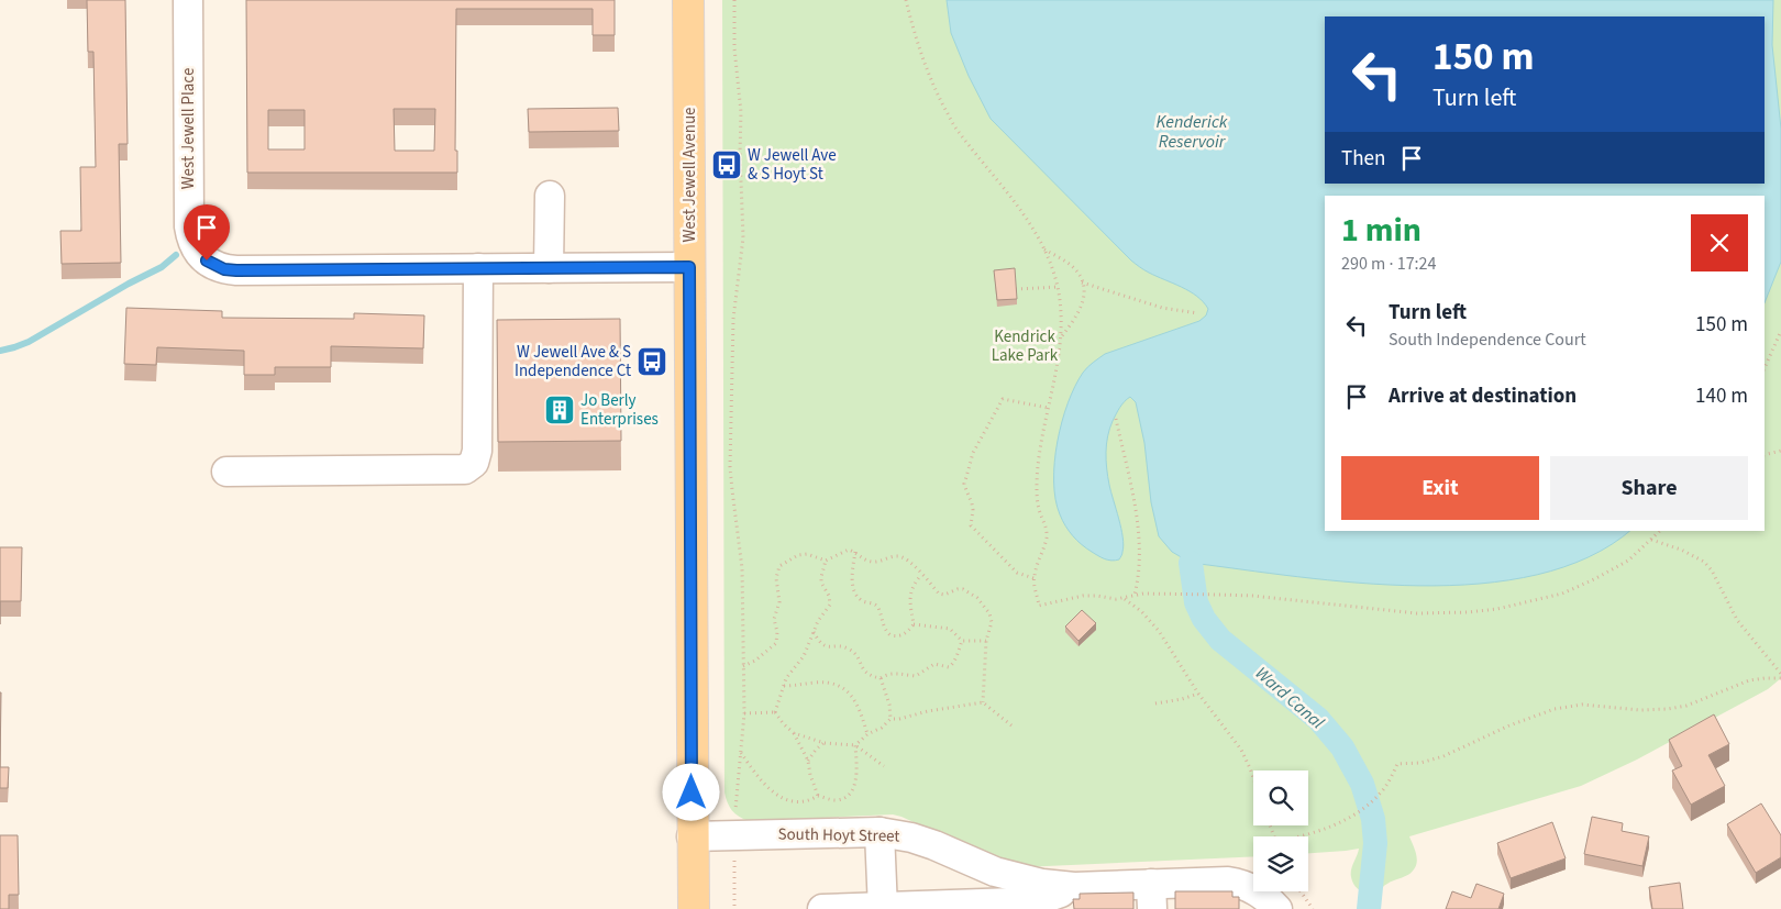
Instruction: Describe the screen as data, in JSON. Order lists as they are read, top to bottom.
{
  "streets": {
    "main road": ["West Jewell Avenue"],
    "street": ["West Jewell Place", "South Hoyt Street"]
  },
  "crossings": [
    ["West Jewell Avenue", "South Hoyt Street"]
  ],
  "water": ["Kenderick Reservoir", "Ward Canal"],
  "parks": ["Kendrick Lake Park"],
  "places": {
    "bus stop": ["W Jewell Ave & S Hoyt St", "W Jewell Ave & S Independence Ct"],
    "building": ["Jo Berly Enterprises"]
  },
  "page": {
    "turn": ["150 m", "Turn left"],
    "then": "Then",
    "heading": ["1 min", "290 m · 17:24"],
    "list": [
      {
        "name": "Turn left",
        "note": "South Independence Court",
        "value": "150 m"
      },
      {
        "name": "Arrive at destination",
        "value": "140 m"
      }
    ],
    "buttons": ["Exit", "Share"]
  }
}
